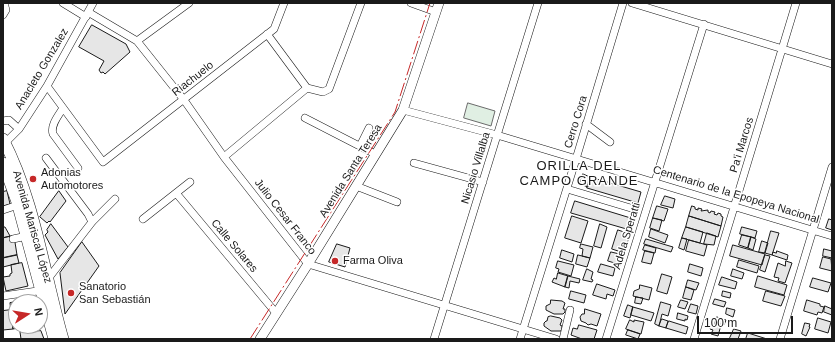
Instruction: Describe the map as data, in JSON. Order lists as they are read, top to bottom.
{
  "streets": {
    "highway": ["Avenida Mariscal López"],
    "main road": ["Avenida Santa Teresa"],
    "street": [
      "Anacleto Gonzalez",
      "Riachuelo",
      "Cerro Cora",
      "Pa'i Marcos",
      "Nicasio Villalba",
      "Centenario de la Epopeya Nacional",
      "Julio Cesar Franco",
      "Adela Speratti",
      "Calle Solares"
    ]
  },
  "crossings": [
    ["Anacleto Gonzalez", "Julio Cesar Franco"],
    ["Anacleto Gonzalez", "Avenida Mariscal López"],
    ["Riachuelo", "Julio Cesar Franco"],
    ["Cerro Cora", "Centenario de la Epopeya Nacional"],
    ["Cerro Cora", "Julio Cesar Franco"],
    ["Pa'i Marcos", "Centenario de la Epopeya Nacional"],
    ["Nicasio Villalba", "Centenario de la Epopeya Nacional"],
    ["Nicasio Villalba", "Julio Cesar Franco"],
    ["Avenida Santa Teresa", "Centenario de la Epopeya Nacional"],
    ["Avenida Santa Teresa", "Julio Cesar Franco"],
    ["Avenida Santa Teresa", "Calle Solares"],
    ["Centenario de la Epopeya Nacional", "Adela Speratti"]
  ],
  "districts": ["ORILLA DEL CAMPO GRANDE"],
  "places": ["Adonias Automotores", "Farma Oliva", "Sanatorio San Sebastián"],
  "scale_bar": "100 m",
  "north": "right"
}
